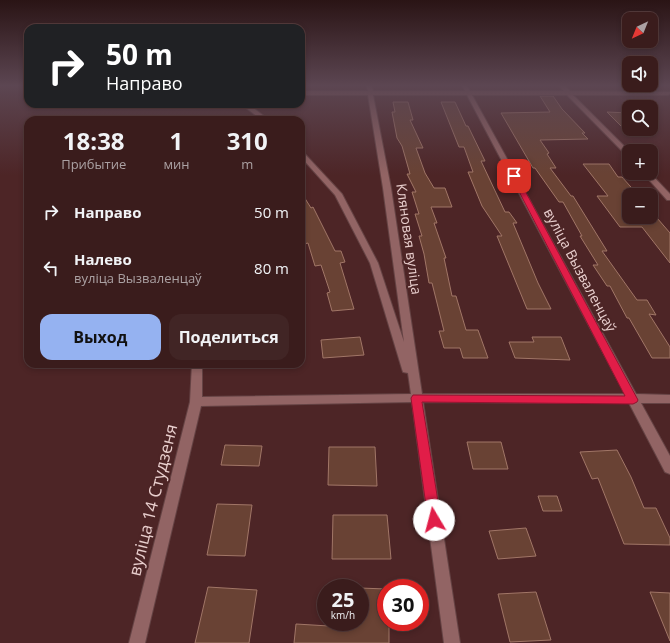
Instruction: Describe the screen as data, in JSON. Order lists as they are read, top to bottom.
{
  "streets": {
    "street": ["Кляновая вуліца", "вуліца Вызваленцаў", "вуліца 14 Студзеня"]
  },
  "north": "bottom left",
  "page": {
    "map_buttons": ["+", "−"],
    "turn": ["50 m", "Направо"],
    "eta": [
      "18:38",
      "Прибытие",
      "1",
      "мин",
      "310",
      "m"
    ],
    "list": [
      {
        "name": "Направо",
        "value": "50 m"
      },
      {
        "name": "Налево",
        "note": "вуліца Вызваленцаў",
        "value": "80 m"
      }
    ],
    "buttons": ["Выход", "Поделиться"],
    "speed": "25 km/h",
    "limit": "30"
  }
}
